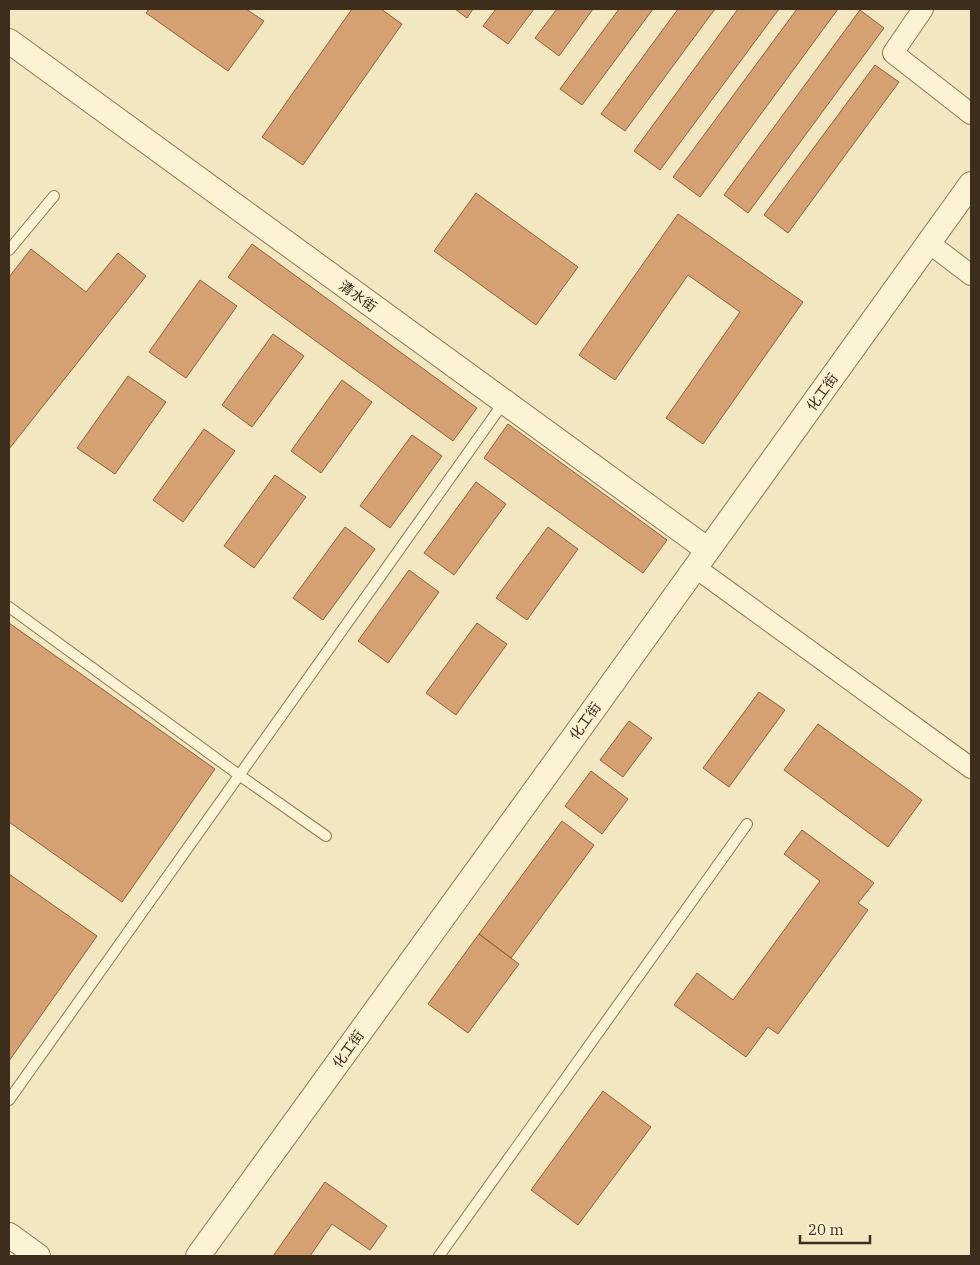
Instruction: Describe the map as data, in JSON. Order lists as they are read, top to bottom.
{
  "streets": {
    "street": ["清水街", "化工街"]
  },
  "crossings": [
    ["清水街", "化工街"]
  ],
  "scale_bar": "20 m"
}
